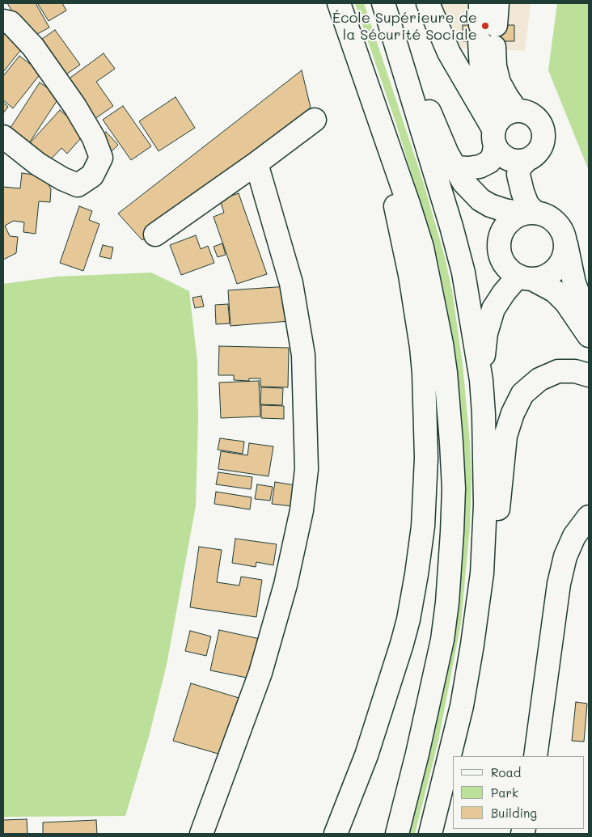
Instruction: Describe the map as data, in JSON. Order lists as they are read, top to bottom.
{
  "places": ["École Supérieure de la Sécurité Sociale"],
  "legend": ["Road", "Park", "Building"]
}
